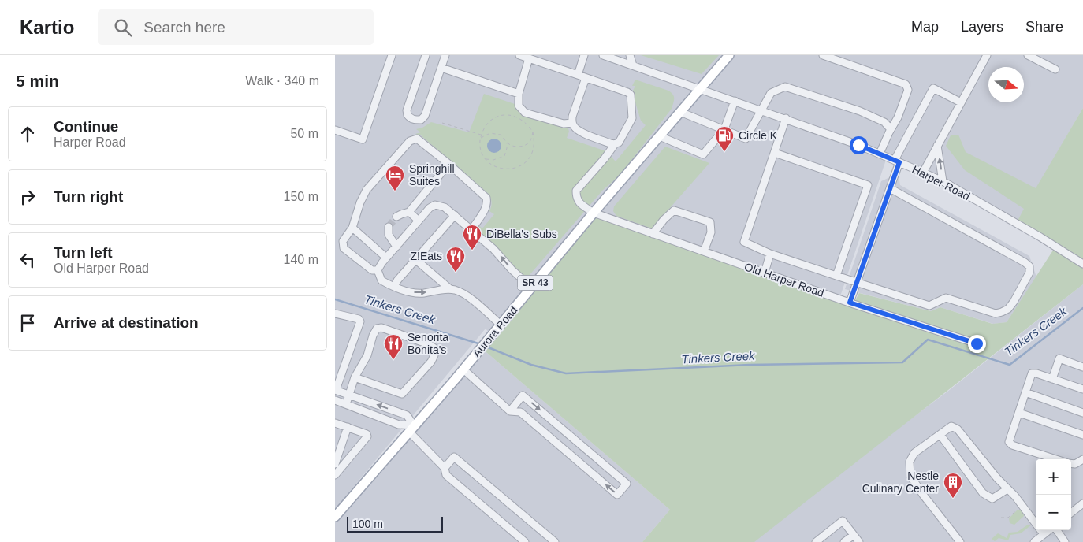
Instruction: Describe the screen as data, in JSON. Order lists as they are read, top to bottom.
{
  "streets": {
    "main road": ["SR 43", "Aurora Road"],
    "street": ["Harper Road", "Old Harper Road"]
  },
  "crossings": [
    ["Harper Road", "Aurora Road"],
    ["Old Harper Road", "Aurora Road"]
  ],
  "water": ["Tinkers Creek"],
  "places": {
    "fuel station": ["Circle K"],
    "hotel": ["Springhill Suites"],
    "restaurant": ["DiBella's Subs", "Z!Eats", "Senorita Bonita's"],
    "building": ["Nestle Culinary Center"]
  },
  "scale_bar": "100 m",
  "north": "right",
  "page": {
    "header": "Kartio",
    "search": "Search here",
    "nav": ["Map", "Layers", "Share"],
    "heading": ["5 min", "Walk · 340 m"],
    "list": [
      ["Continue", "Harper Road", "50 m"],
      ["Turn right", "150 m"],
      ["Turn left", "Old Harper Road", "140 m"],
      "Arrive at destination"
    ],
    "map_buttons": ["+", "−"],
    "scale": "100 m"
  }
}
